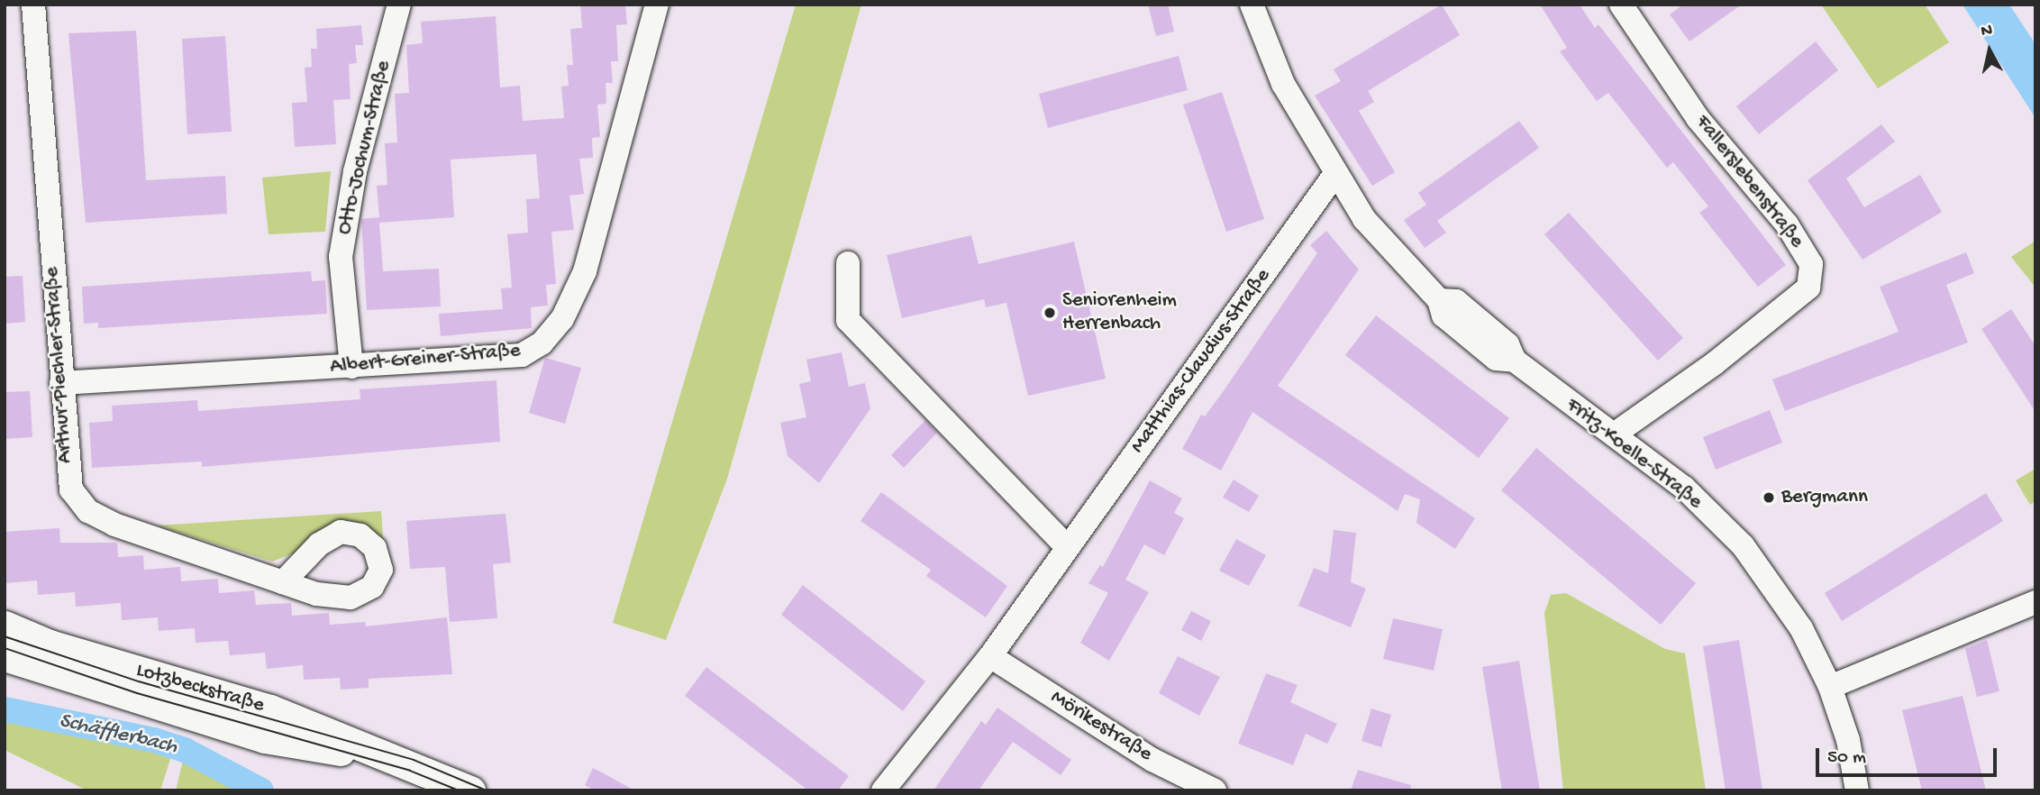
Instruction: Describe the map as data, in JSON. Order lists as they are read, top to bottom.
{
  "streets": {
    "street": [
      "Otto-Jochum-Straße",
      "Fallerslebenstraße",
      "Albert-Greiner-Straße",
      "Matthias-Claudius-Straße",
      "Arthur-Piechler-Straße",
      "Fritz-Koelle-Straße",
      "Lotzbeckstraße",
      "Mörikestraße"
    ]
  },
  "crossings": [
    ["Otto-Jochum-Straße", "Albert-Greiner-Straße"],
    ["Fallerslebenstraße", "Fritz-Koelle-Straße"],
    ["Albert-Greiner-Straße", "Arthur-Piechler-Straße"],
    ["Matthias-Claudius-Straße", "Fritz-Koelle-Straße"],
    ["Matthias-Claudius-Straße", "Mörikestraße"]
  ],
  "water": ["Schäfflerbach"],
  "places": ["Seniorenheim Herrenbach", "Bergmann"],
  "scale_bar": "50 m",
  "north": "top"
}
